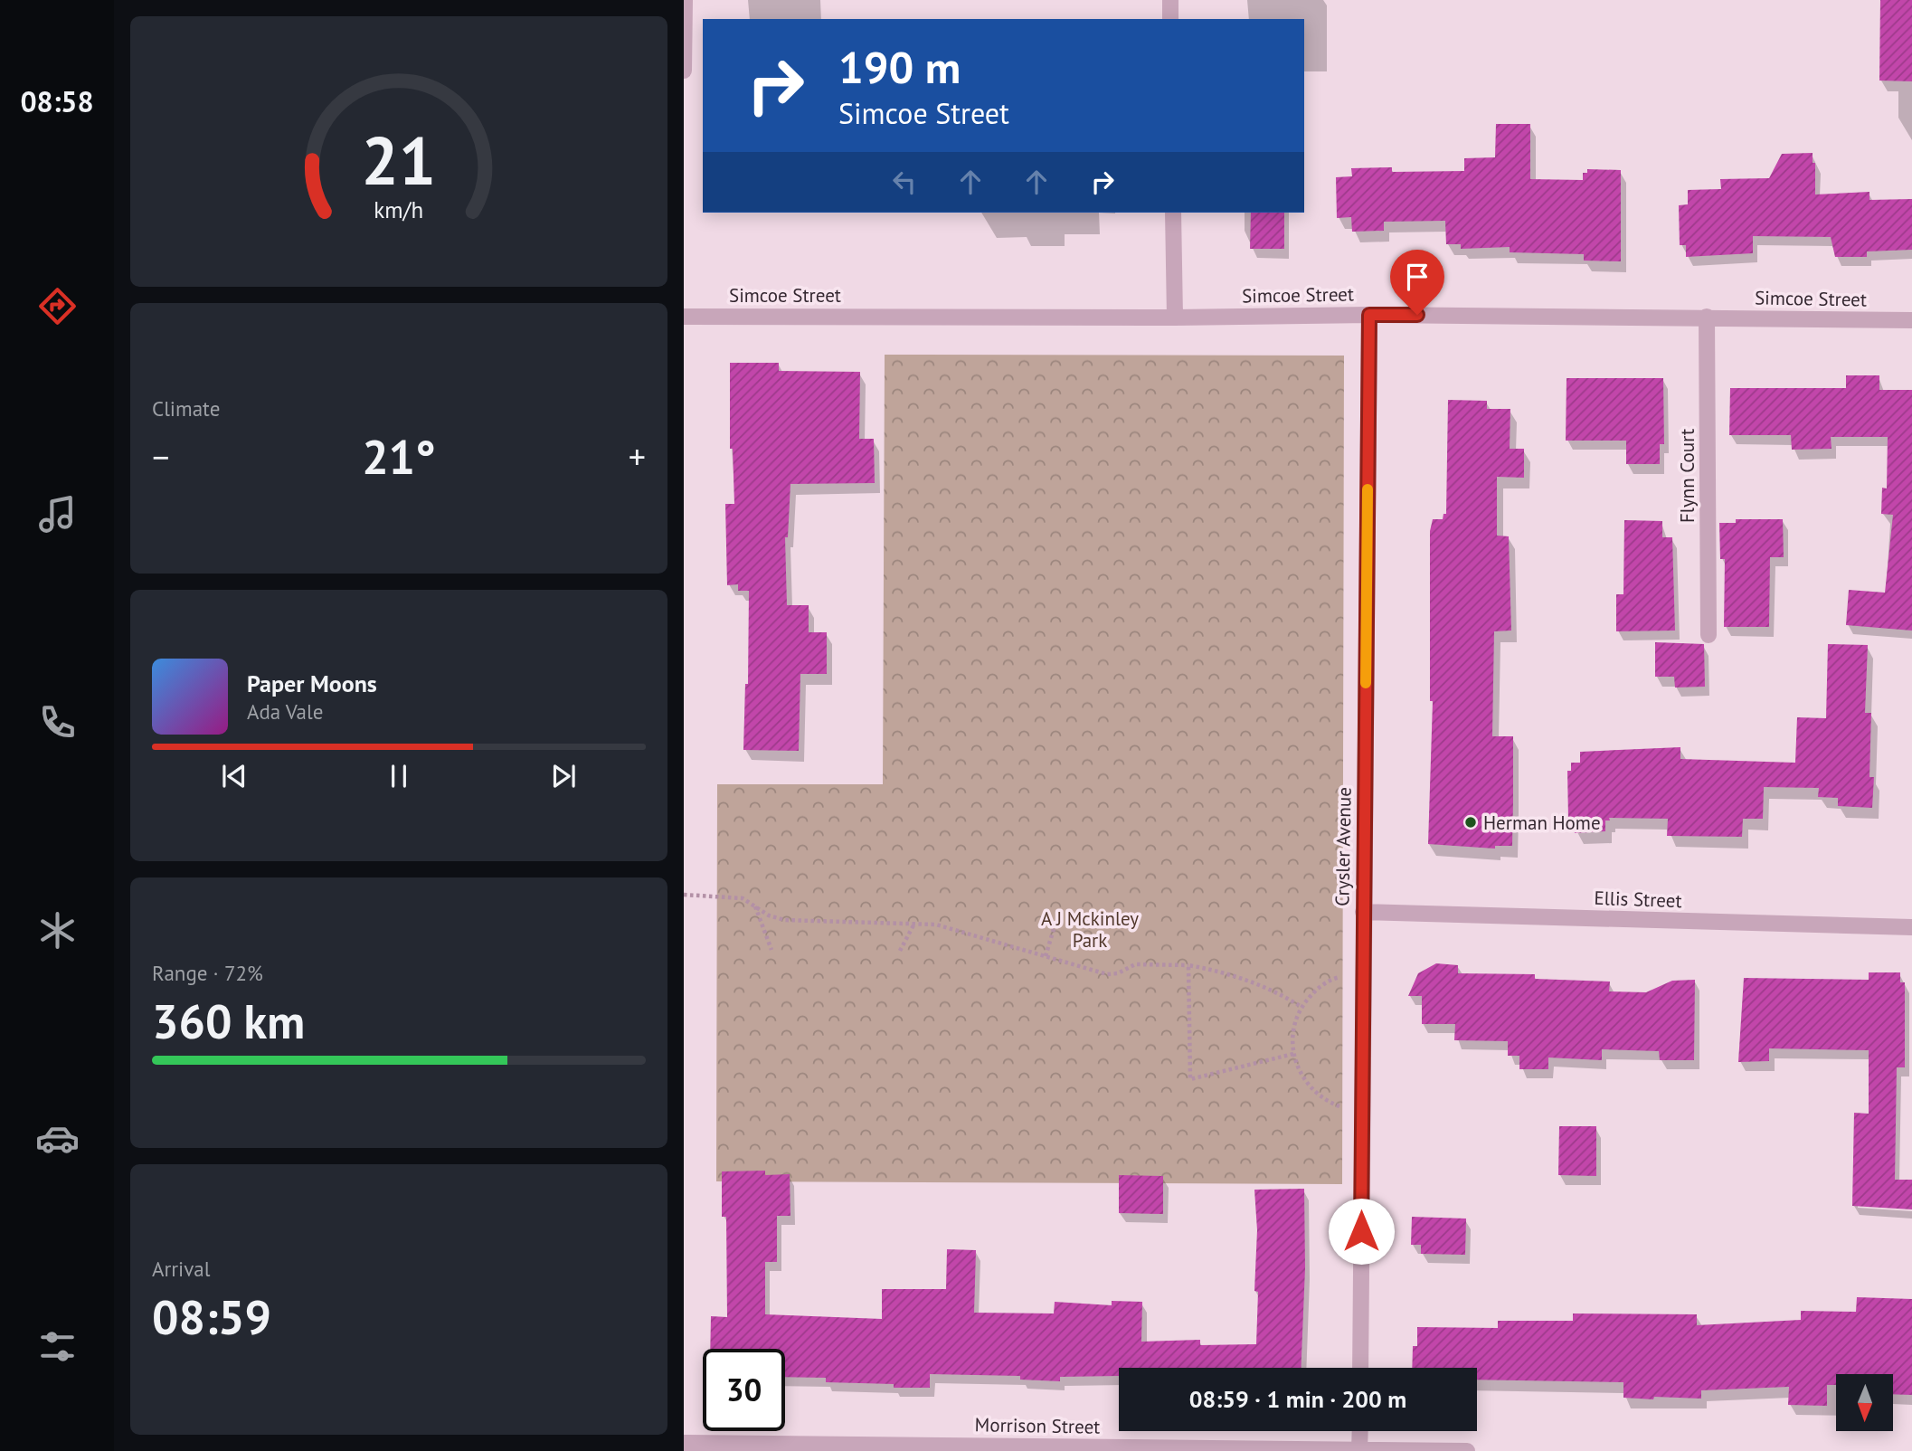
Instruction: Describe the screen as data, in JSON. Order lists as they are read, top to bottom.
{
  "streets": {
    "street": [
      "Simcoe Street",
      "Flynn Court",
      "Crysler Avenue",
      "Ellis Street",
      "Morrison Street"
    ]
  },
  "crossings": [
    ["Simcoe Street", "Flynn Court"],
    ["Simcoe Street", "Crysler Avenue"],
    ["Crysler Avenue", "Ellis Street"]
  ],
  "parks": ["A J Mckinley Park"],
  "places": ["Herman Home"],
  "north": "bottom",
  "page": {
    "tabs": "08:58",
    "turn": ["190 m", "Simcoe Street"],
    "tile": [
      "Climate",
      ["Range · 72%", "360 km"],
      ["Arrival", "08:59"]
    ],
    "heat": ["−", "21°", "+"],
    "song": ["Paper Moons", "Ada Vale"],
    "limit": "30",
    "trip": "08:59 · 1 min · 200 m",
    "gauge": ["21", "km/h"]
  }
}
